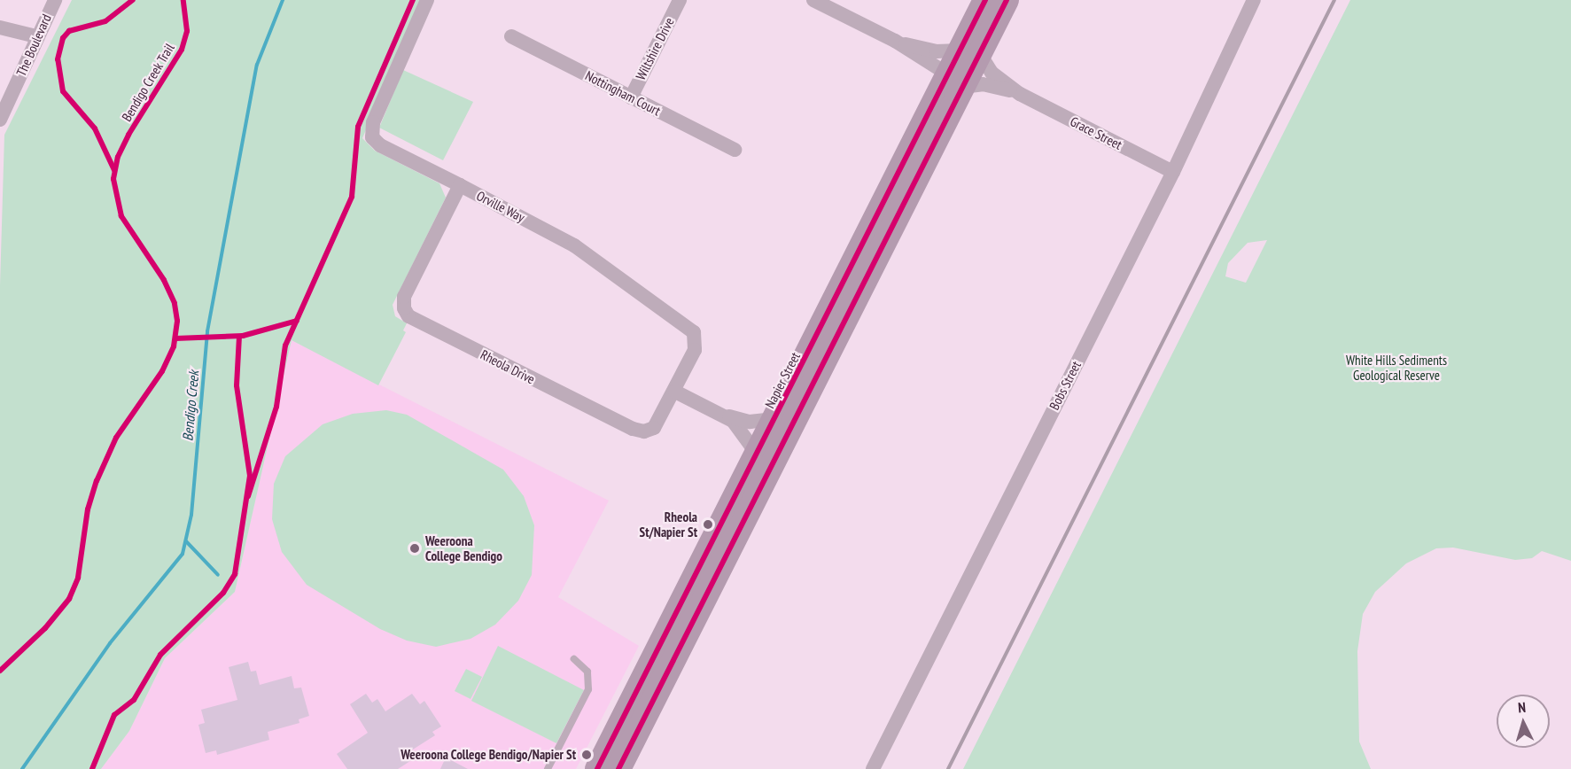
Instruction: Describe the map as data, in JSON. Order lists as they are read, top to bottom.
{
  "streets": {
    "highway": ["Napier Street"],
    "street": [
      "The Boulevard",
      "Wiltshire Drive",
      "Nottingham Court",
      "Grace Street",
      "Orville Way",
      "Rheola Drive",
      "Bobs Street"
    ],
    "cycle path": ["Bendigo Creek Trail"]
  },
  "crossings": [
    ["Wiltshire Drive", "Nottingham Court"],
    ["Grace Street", "Napier Street"],
    ["Grace Street", "Bobs Street"],
    ["Orville Way", "Rheola Drive"]
  ],
  "water": ["Bendigo Creek"],
  "parks": ["White Hills Sediments Geological Reserve"],
  "places": ["Rheola St/Napier St", "Weeroona College Bendigo", "Weeroona College Bendigo/Napier St"],
  "north": "top"
}
